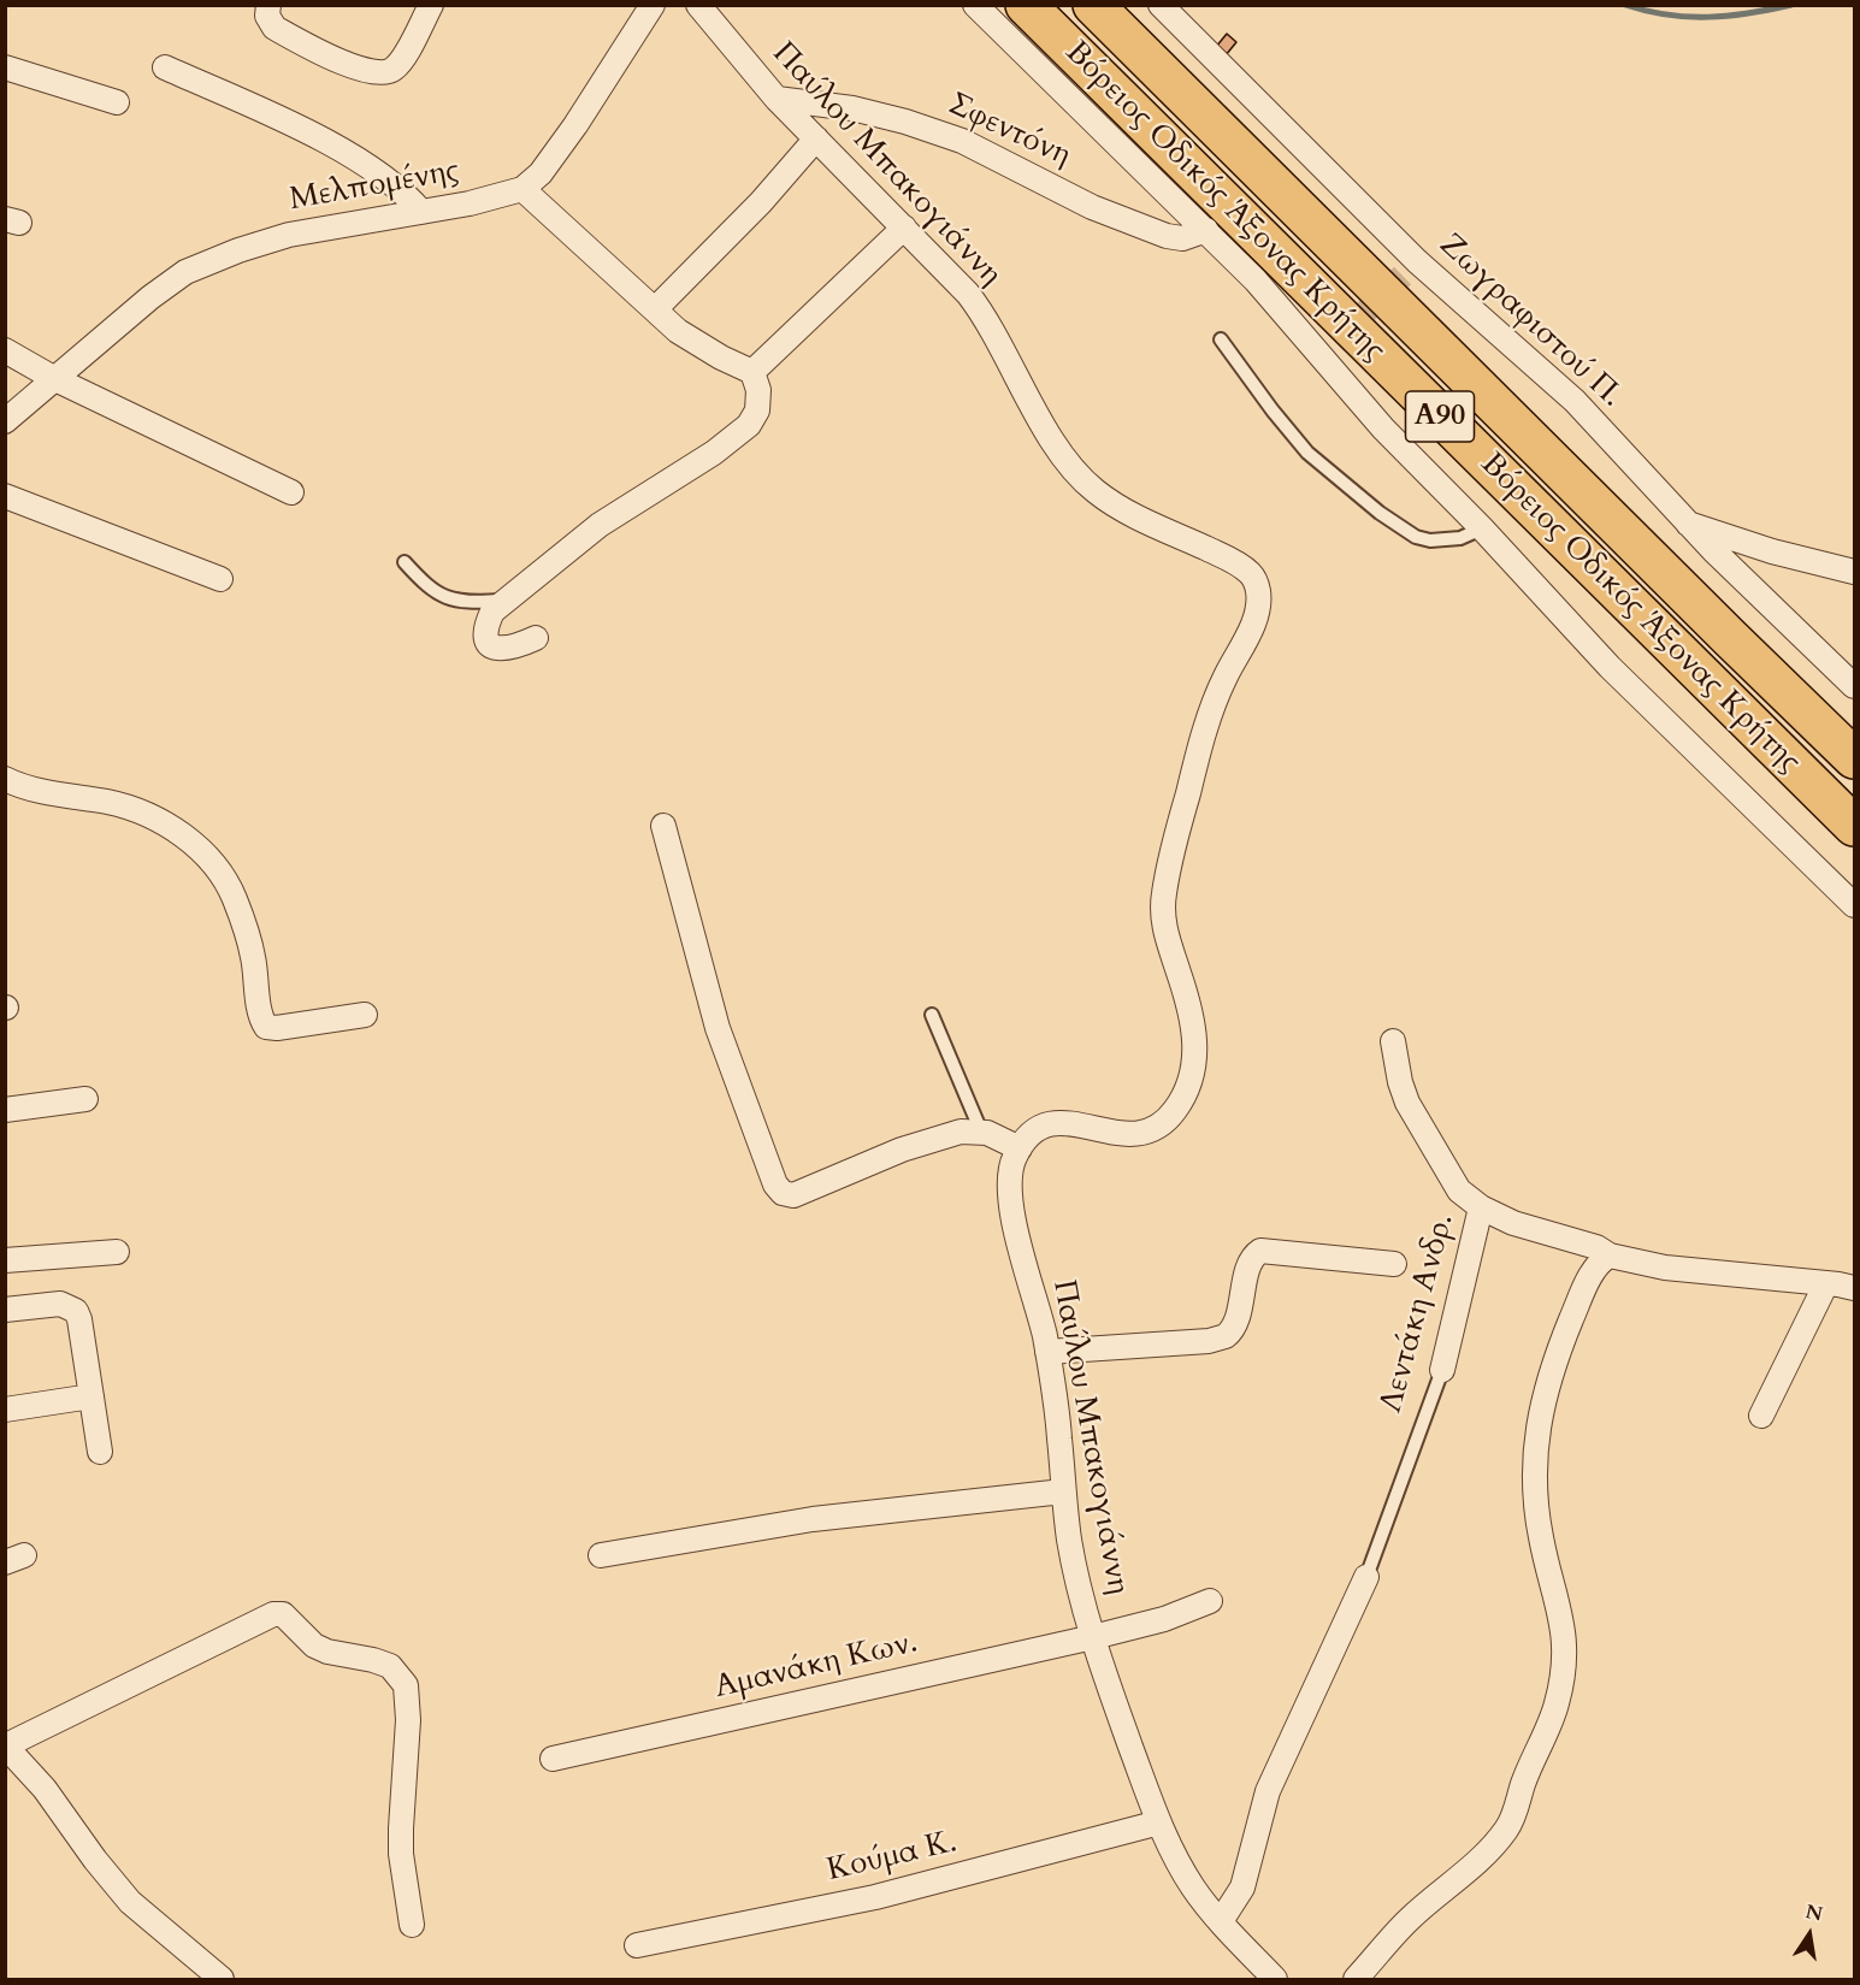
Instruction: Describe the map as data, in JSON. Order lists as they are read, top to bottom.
{
  "streets": {
    "highway": ["Βόρειος Οδικός Άξονας Κρήτης", "Α90"],
    "street": [
      "Σφεντόνη",
      "Παύλου Μπακογιάννη",
      "Μελπομένης",
      "Ζωγραφιστού Π.",
      "Λεντάκη Ανδρ.",
      "Αμανάκη Κων.",
      "Κούμα Κ."
    ]
  },
  "crossings": [
    ["Σφεντόνη", "Παύλου Μπακογιάννη"],
    ["Παύλου Μπακογιάννη", "Λεντάκη Ανδρ."],
    ["Παύλου Μπακογιάννη", "Αμανάκη Κων."],
    ["Παύλου Μπακογιάννη", "Κούμα Κ."]
  ],
  "north": "top"
}
